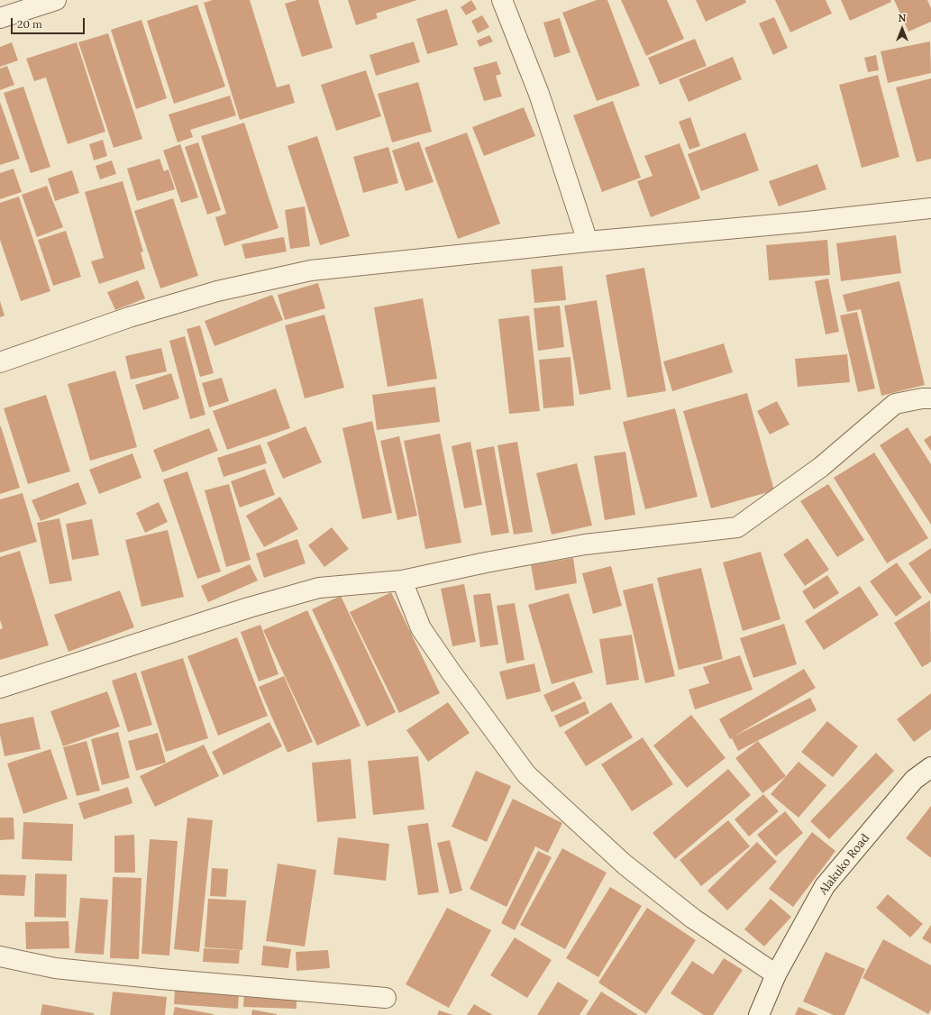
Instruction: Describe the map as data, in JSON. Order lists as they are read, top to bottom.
{
  "streets": {
    "street": ["Alakuko Road"]
  },
  "scale_bar": "20 m",
  "north": "top"
}
